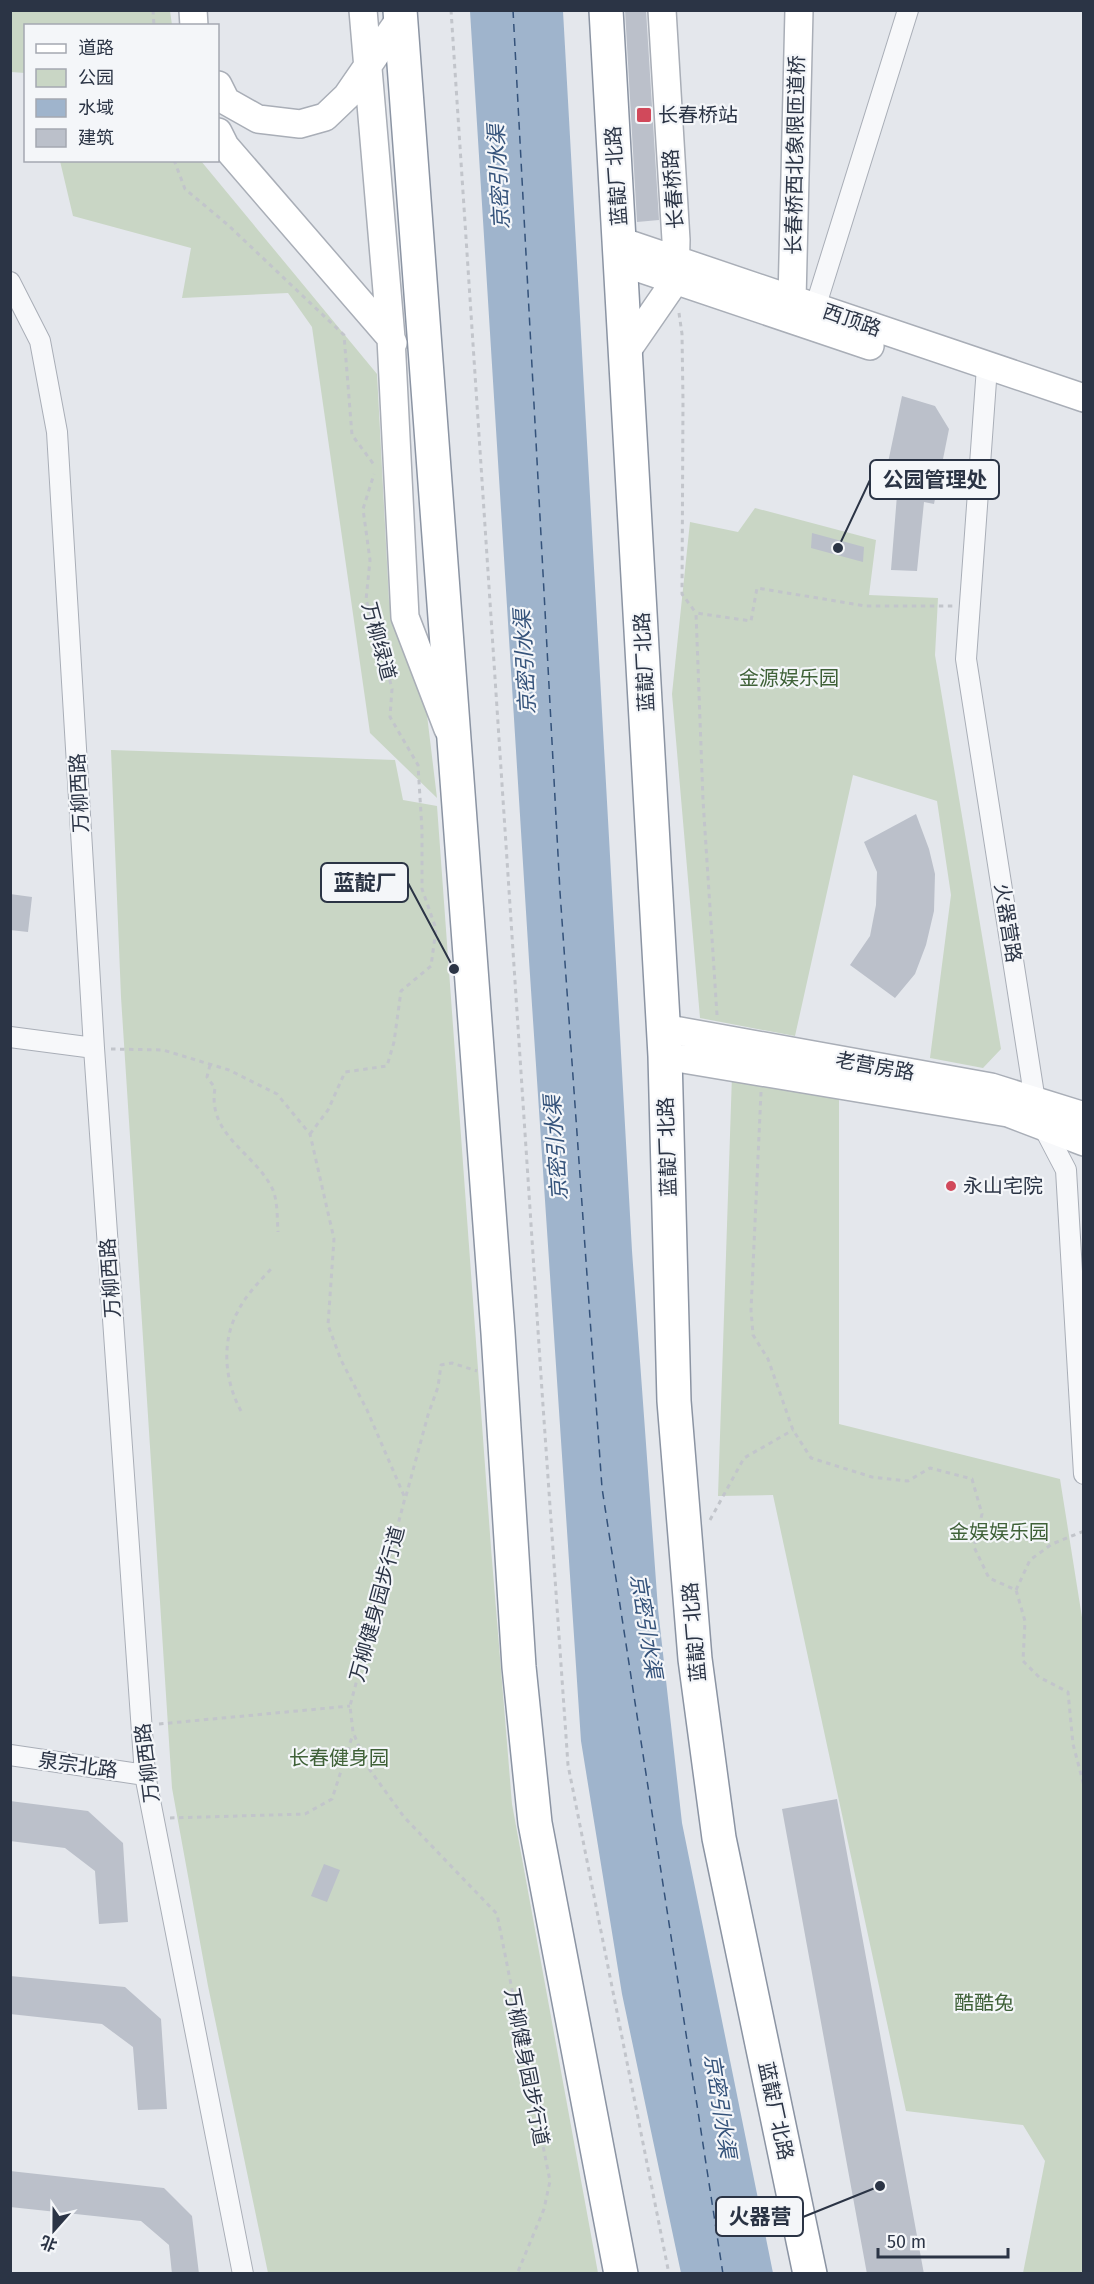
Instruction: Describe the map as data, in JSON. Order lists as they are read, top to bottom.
{
  "streets": {
    "highway": ["蓝靛厂北路"],
    "street": [
      "长春桥西北象限匝道桥",
      "长春桥路",
      "西顶路",
      "万柳西路",
      "火器营路",
      "老营房路",
      "泉宗北路"
    ],
    "path": ["万柳绿道", "万柳健身园步行道"]
  },
  "crossings": [
    ["长春桥西北象限匝道桥", "西顶路"],
    ["蓝靛厂北路", "西顶路"],
    ["蓝靛厂北路", "老营房路"],
    ["长春桥路", "西顶路"],
    ["西顶路", "火器营路"],
    ["万柳西路", "泉宗北路"],
    ["火器营路", "老营房路"]
  ],
  "water": ["京密引水渠"],
  "parks": [
    "金源娱乐园",
    "金娱娱乐园",
    "长春健身园",
    "酷酷兔"
  ],
  "places": {
    "transit": ["长春桥站"],
    "other": [
      "公园管理处",
      "蓝靛厂",
      "永山宅院",
      "火器营"
    ]
  },
  "legend": [
    "道路",
    "公园",
    "水域",
    "建筑"
  ],
  "scale_bar": "50 m",
  "north": "bottom"
}
